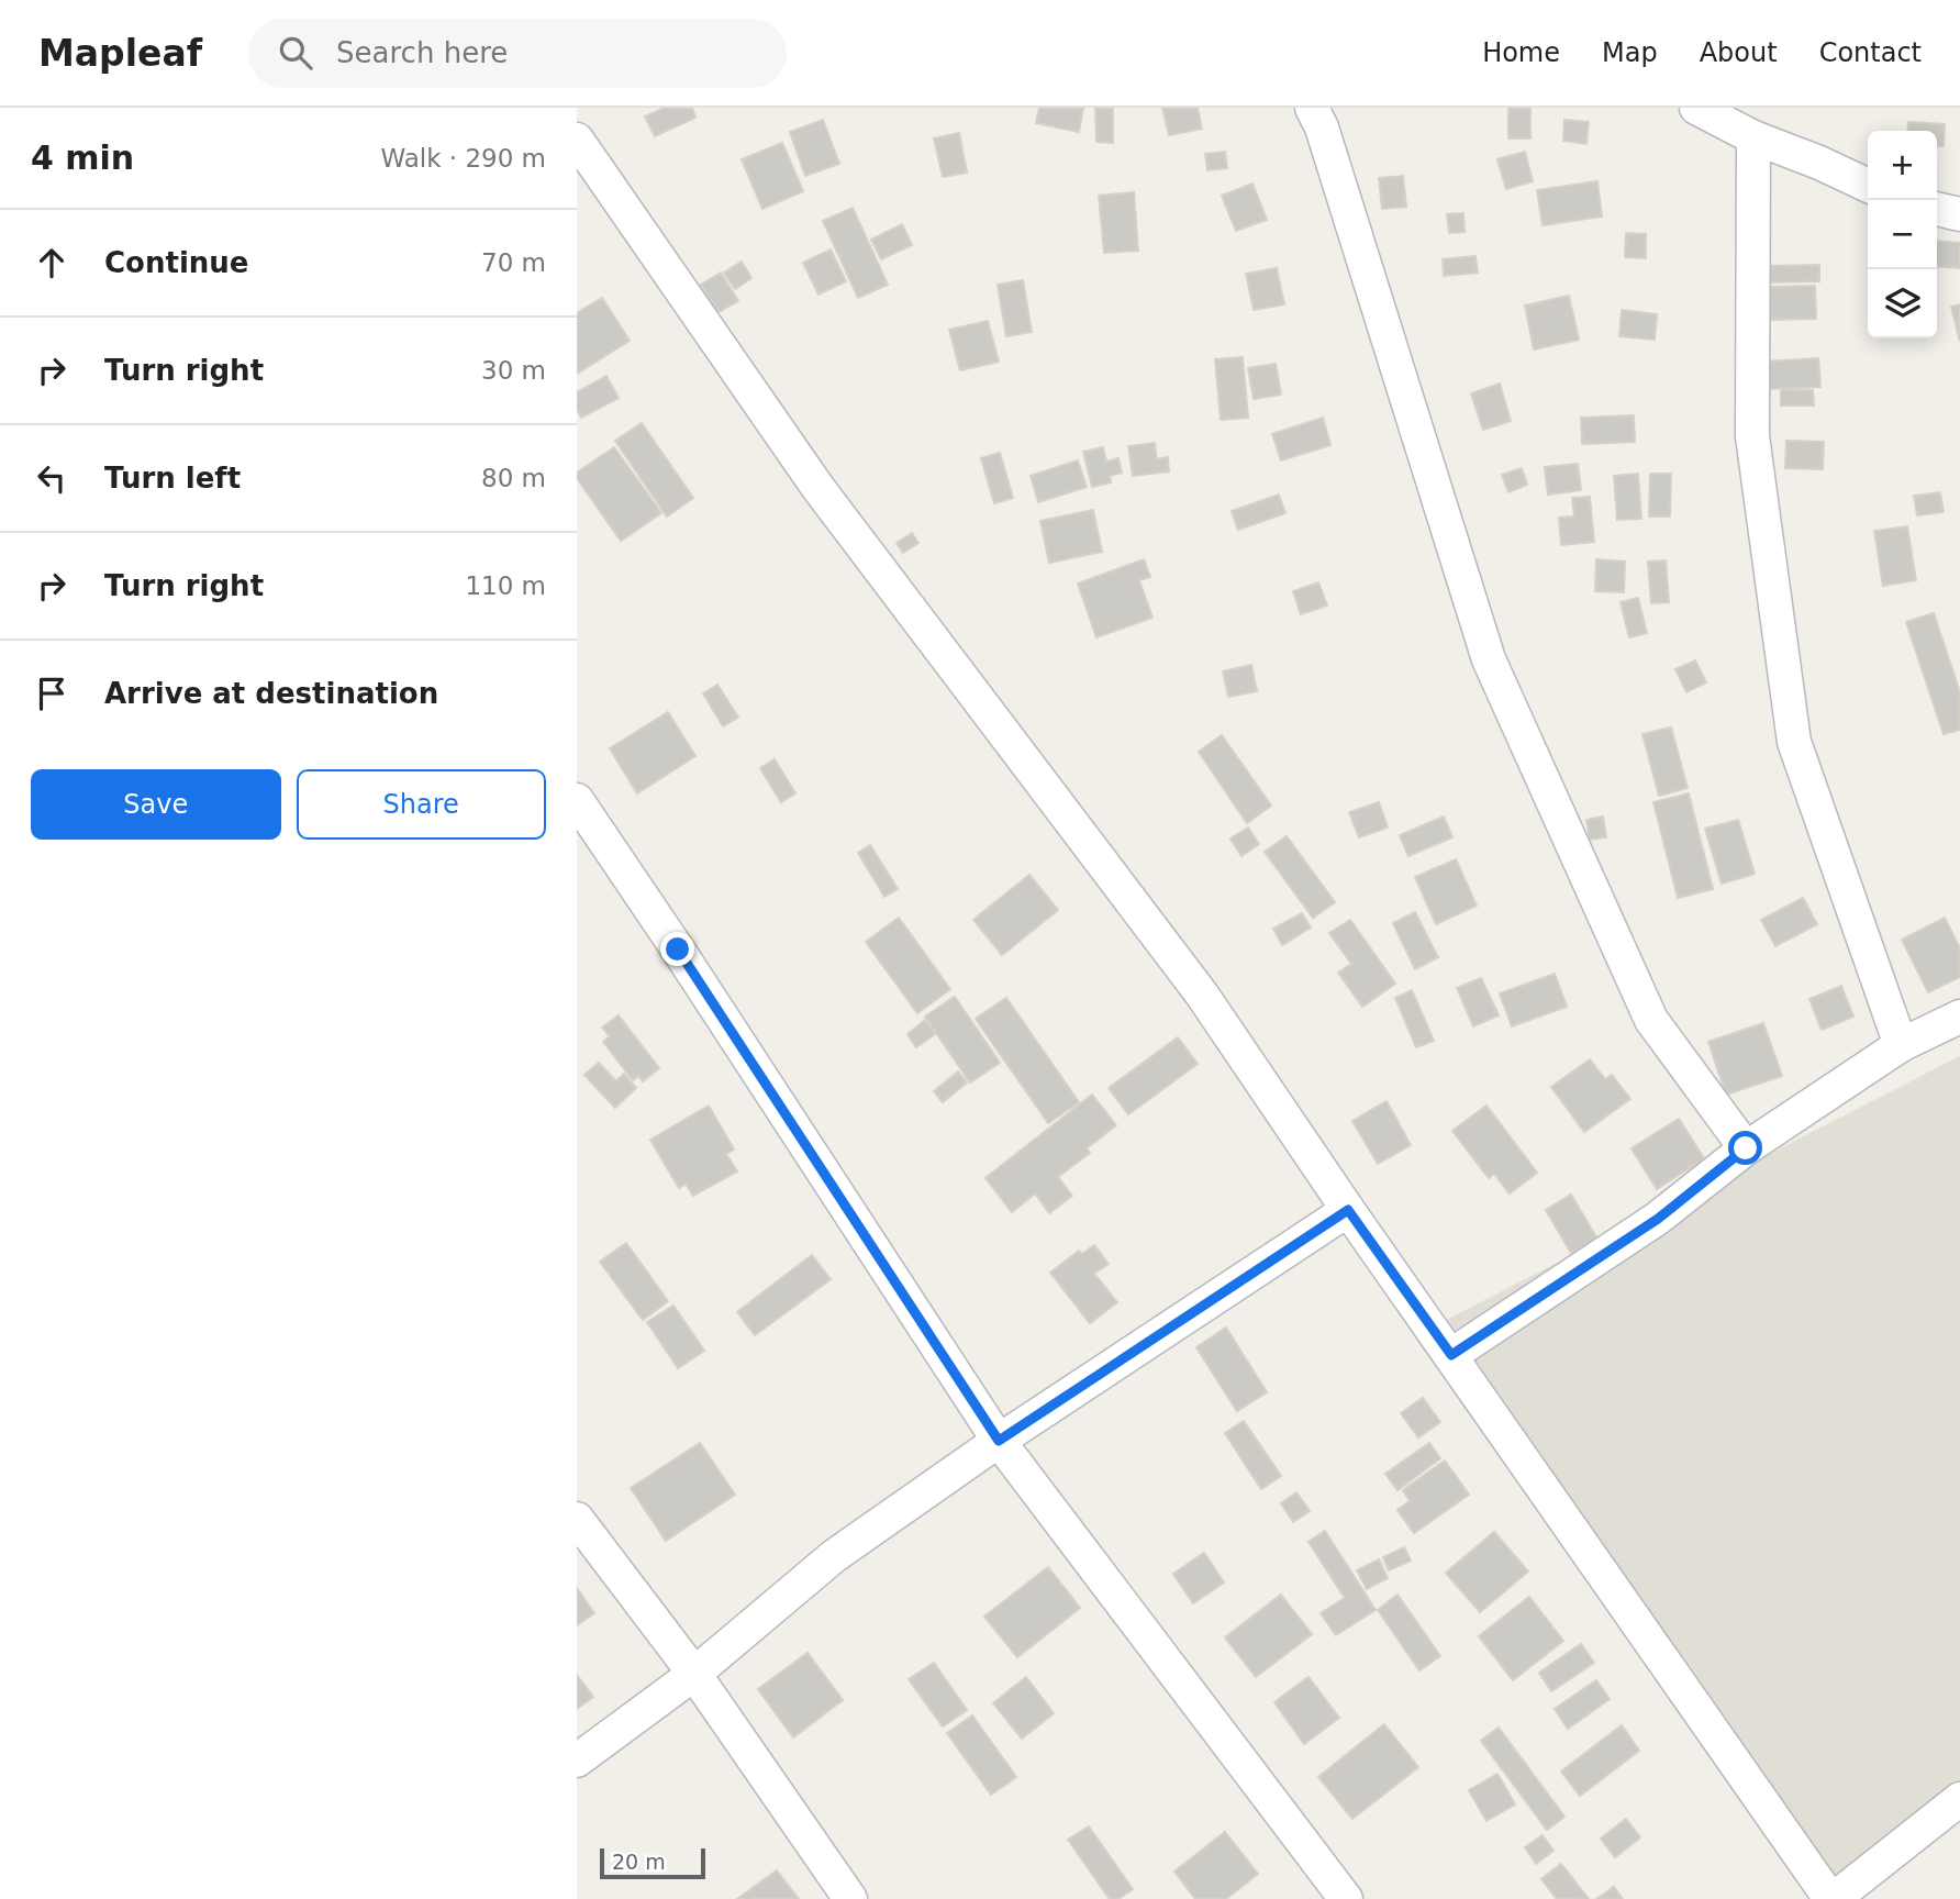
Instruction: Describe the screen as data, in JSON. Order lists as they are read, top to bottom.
{
  "scale_bar": "20 m",
  "page": {
    "header": "Mapleaf",
    "search": "Search here",
    "nav": [
      "Home",
      "Map",
      "About",
      "Contact"
    ],
    "heading": ["4 min", "Walk · 290 m"],
    "map_buttons": ["+", "−"],
    "list": [
      ["Continue", "70 m"],
      ["Turn right", "30 m"],
      ["Turn left", "80 m"],
      ["Turn right", "110 m"],
      "Arrive at destination"
    ],
    "buttons": ["Save", "Share"],
    "scale": "20 m"
  }
}
